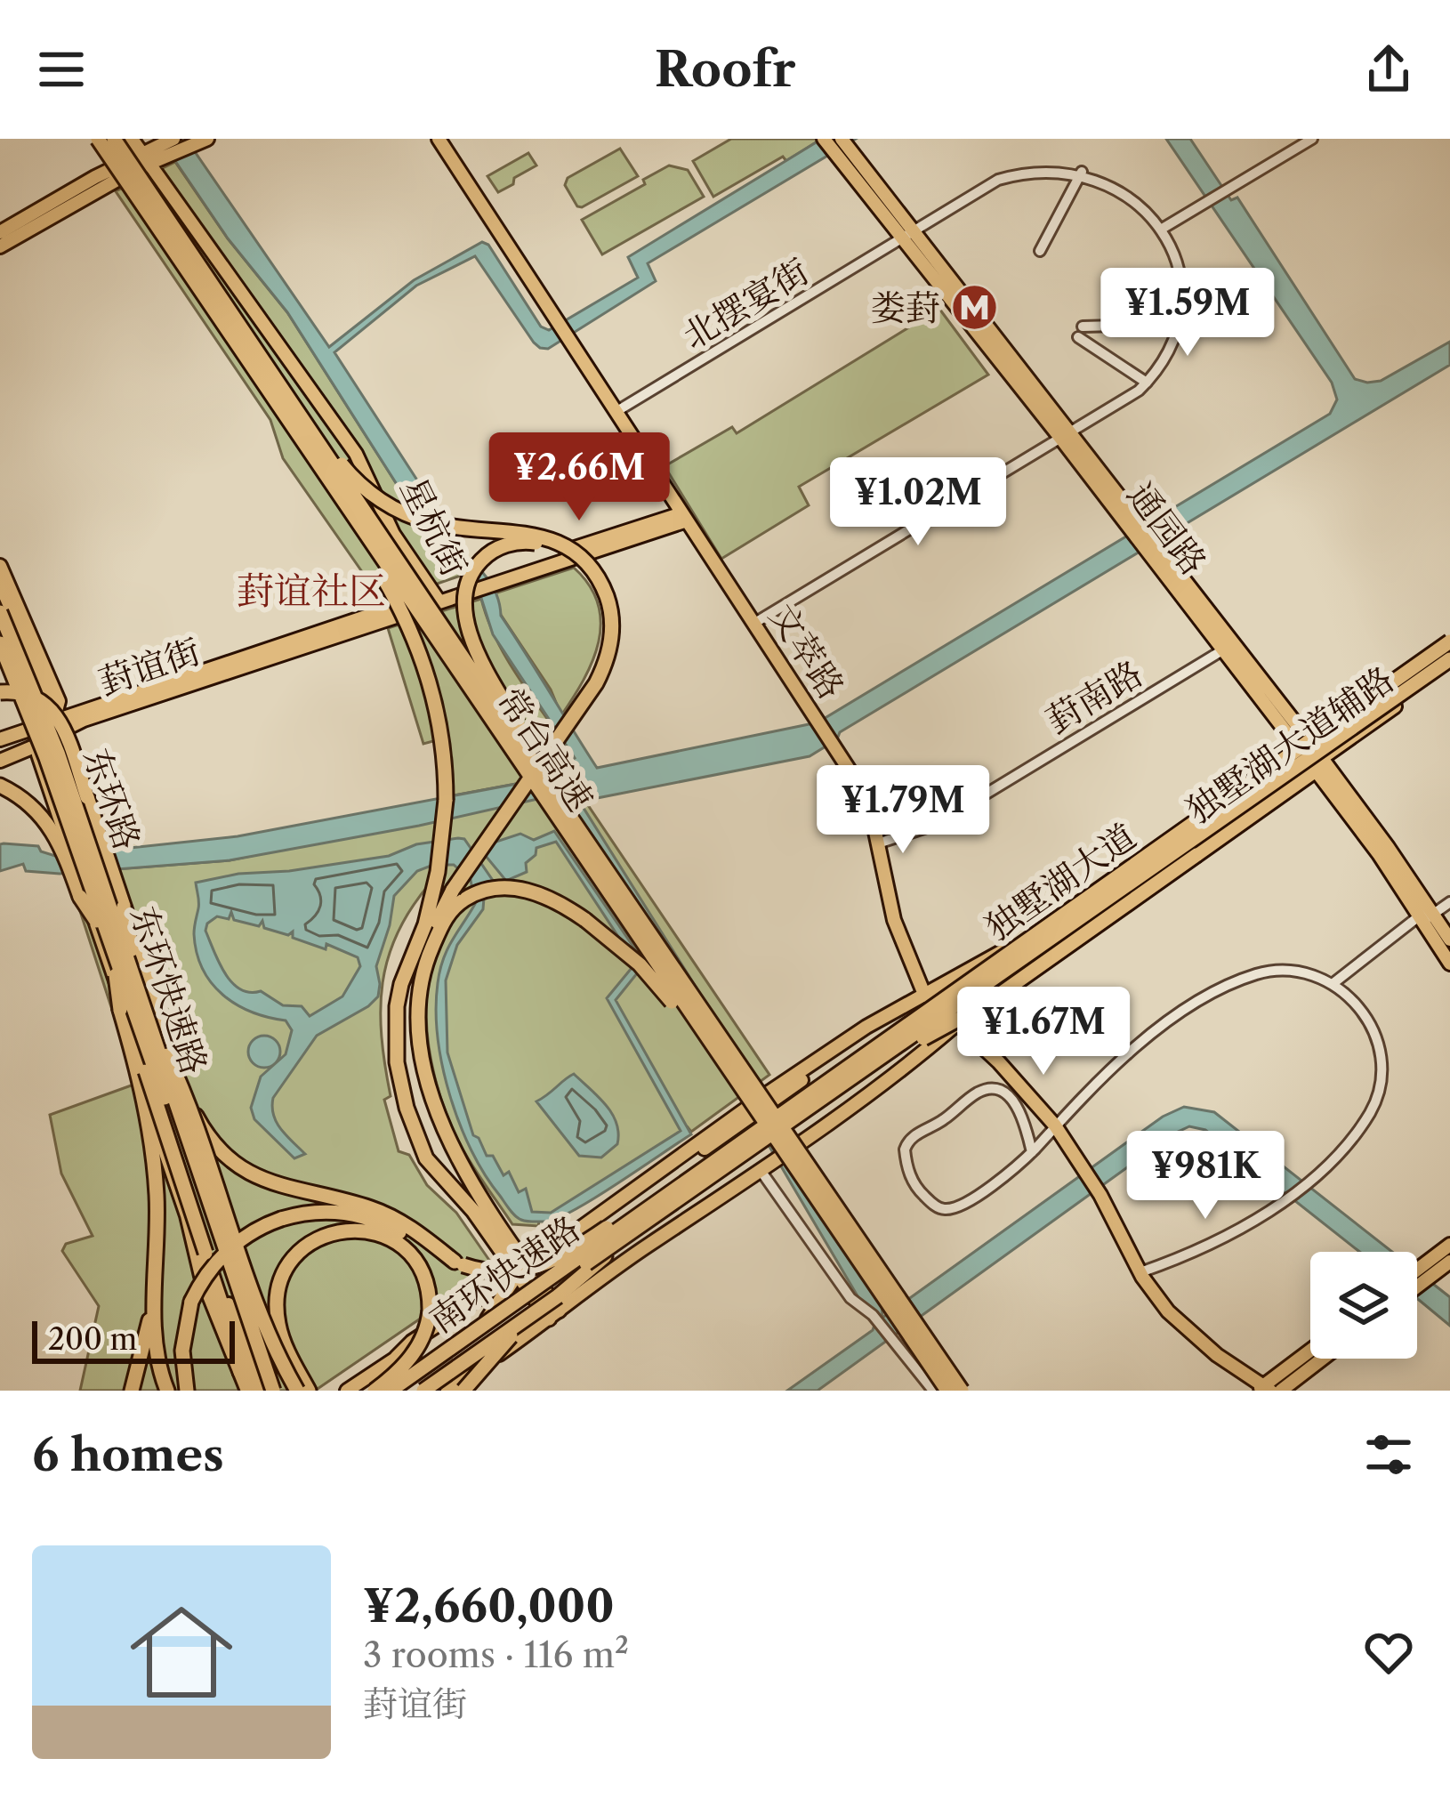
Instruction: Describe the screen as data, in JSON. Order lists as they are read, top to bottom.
{
  "streets": {
    "highway": [
      "常台高速",
      "独墅湖大道",
      "东环快速路",
      "南环快速路"
    ],
    "main road": [
      "星杭街",
      "通园路",
      "文萃路",
      "葑谊街",
      "独墅湖大道辅路",
      "东环路"
    ],
    "street": ["北摆宴街", "葑南路"]
  },
  "crossings": [
    ["北摆宴街", "通园路"],
    ["北摆宴街", "文萃路"],
    ["星杭街", "葑谊街"],
    ["通园路", "葑南路"],
    ["通园路", "独墅湖大道辅路"],
    ["文萃路", "葑谊街"],
    ["文萃路", "葑南路"],
    ["文萃路", "独墅湖大道辅路"],
    ["葑谊街", "东环路"],
    ["独墅湖大道辅路", "独墅湖大道"],
    ["东环路", "东环快速路"],
    ["独墅湖大道", "南环快速路"]
  ],
  "districts": ["葑谊社区"],
  "places": {
    "metro station": ["娄葑"]
  },
  "scale_bar": "200 m",
  "page": {
    "header": "Roofr",
    "price": [
      "¥1.59M",
      "¥2.66M",
      "¥1.02M",
      "¥1.79M",
      "¥1.67M",
      "¥981K"
    ],
    "scale": "200 m",
    "heading": "6 homes",
    "list": [
      {
        "name": "¥2,660,000",
        "note": "3 rooms · 116 m² · 葑谊街"
      }
    ]
  }
}
